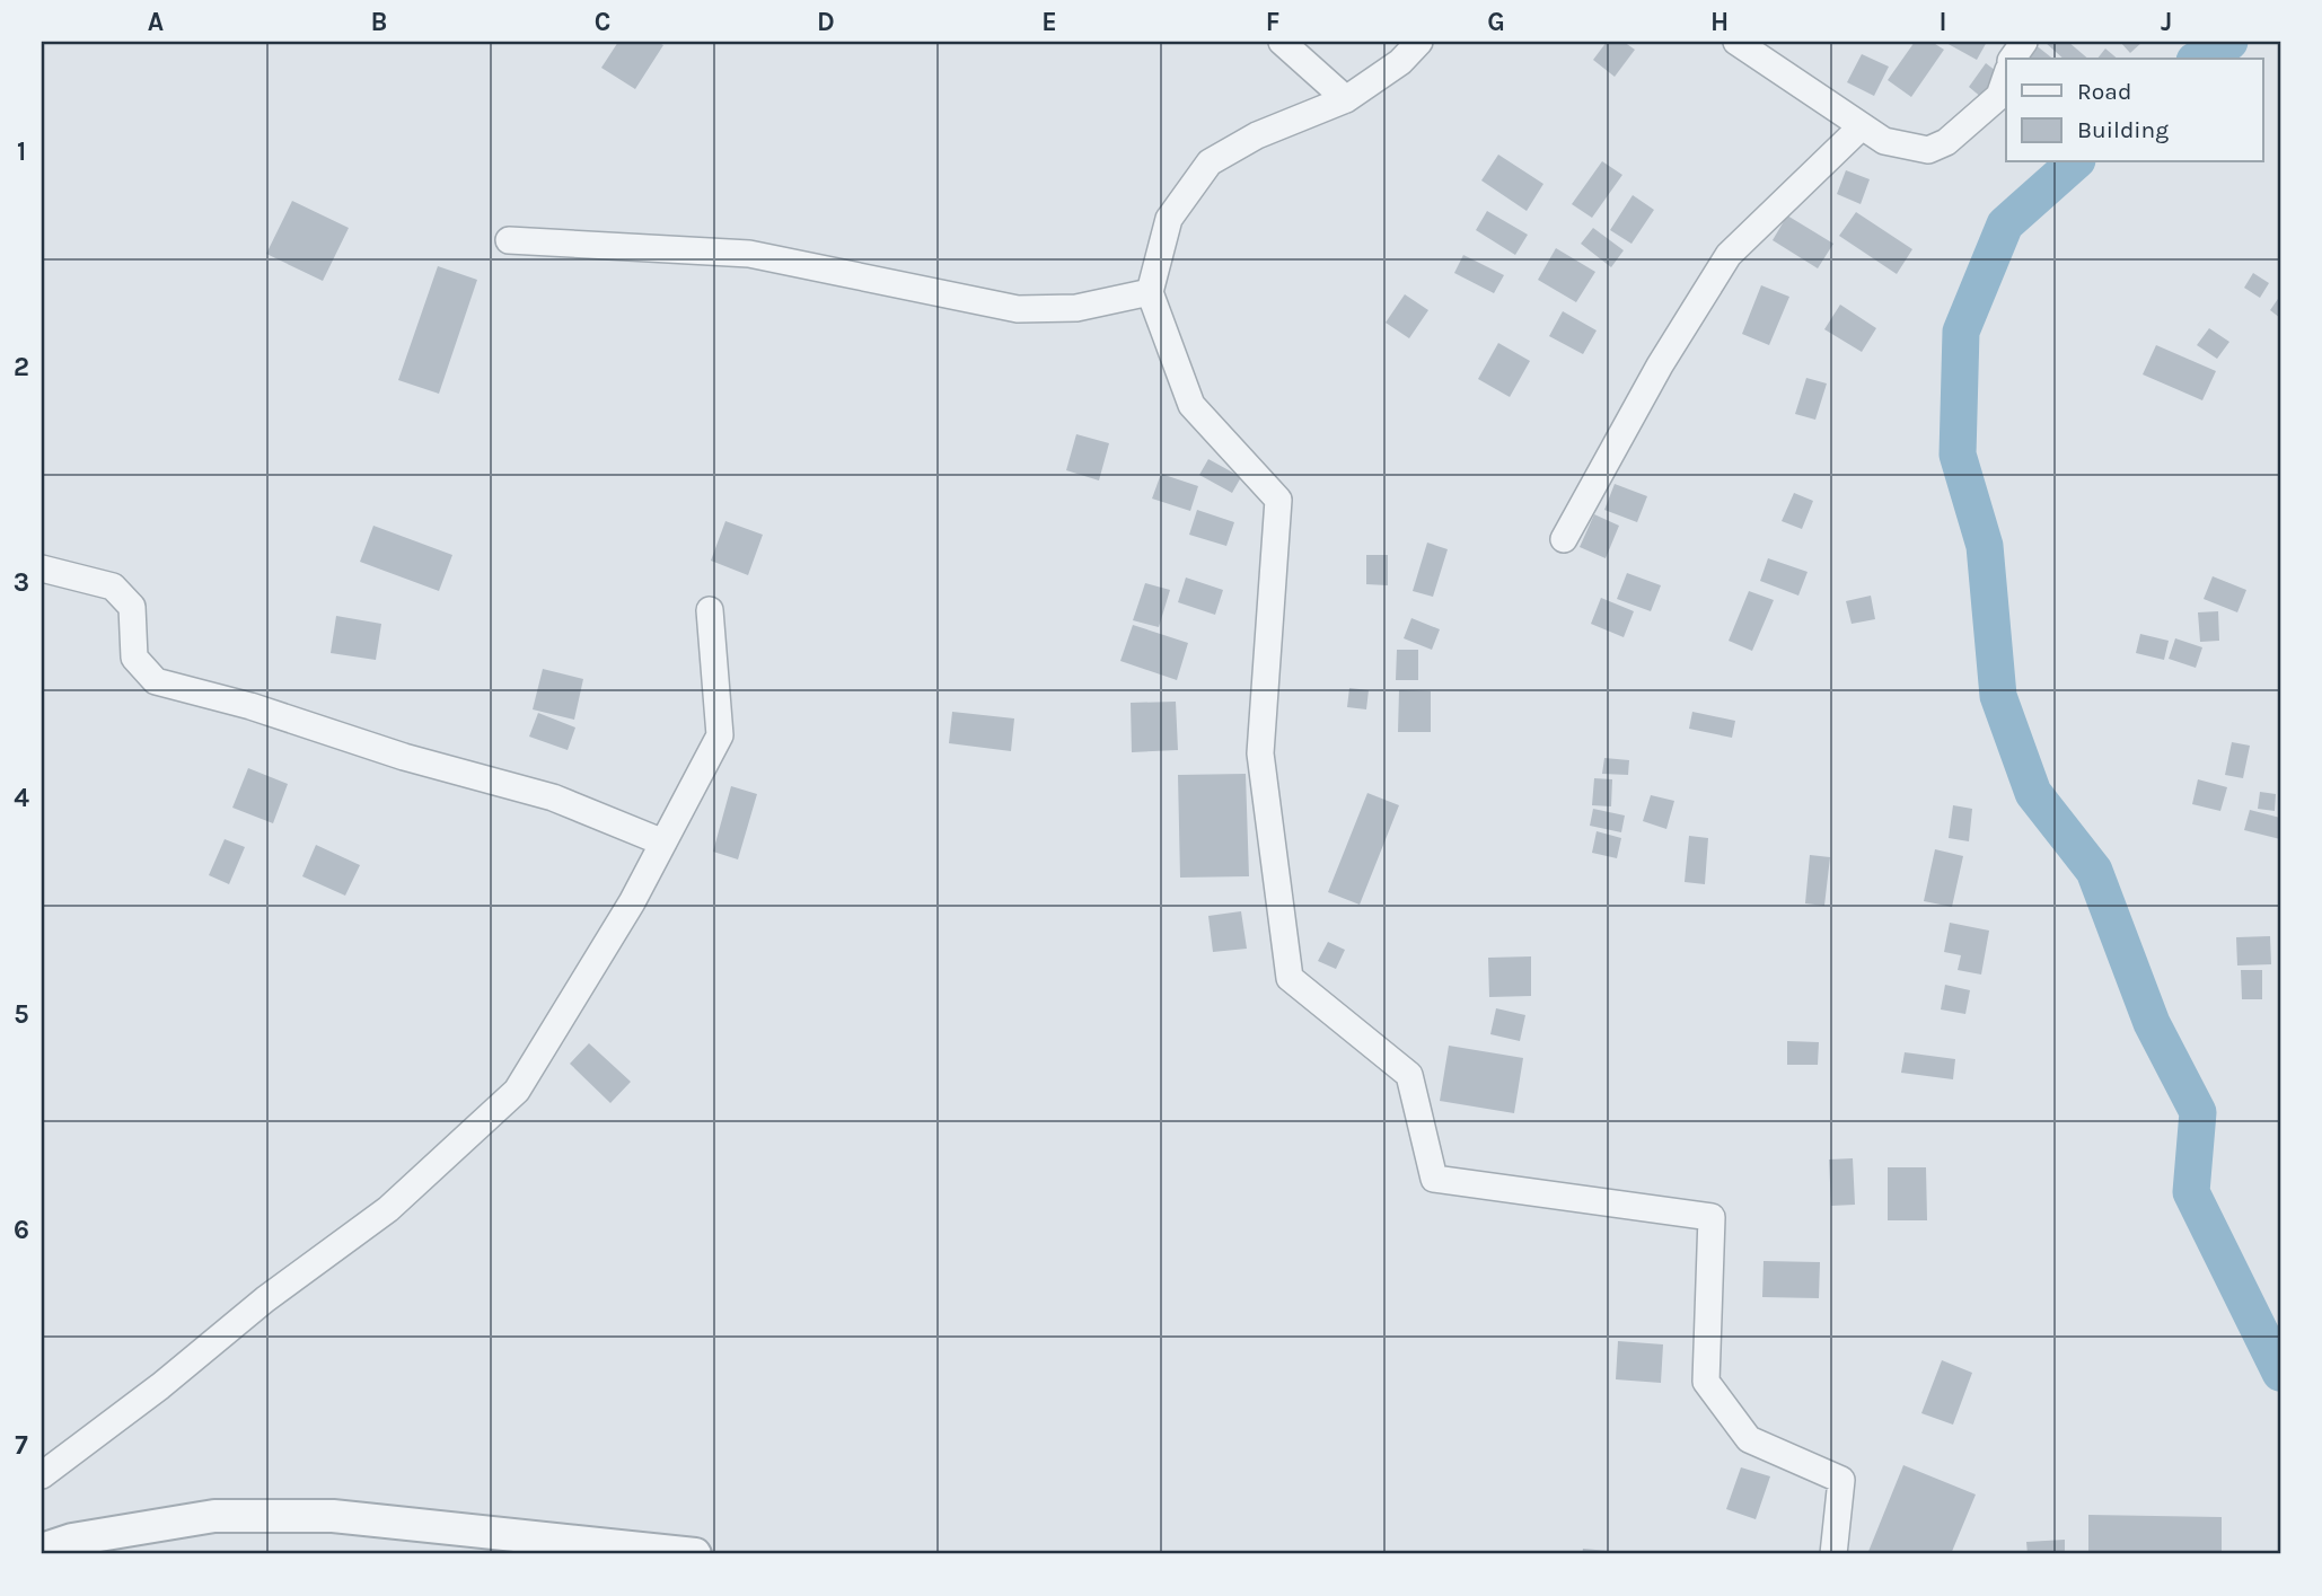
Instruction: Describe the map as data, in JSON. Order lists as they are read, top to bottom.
{
  "legend": ["Road", "Building"],
  "grid": {
    "columns": [
      "A",
      "B",
      "C",
      "D",
      "E",
      "F",
      "G",
      "H",
      "I",
      "J"
    ],
    "rows": [
      "1",
      "2",
      "3",
      "4",
      "5",
      "6",
      "7"
    ]
  }
}
